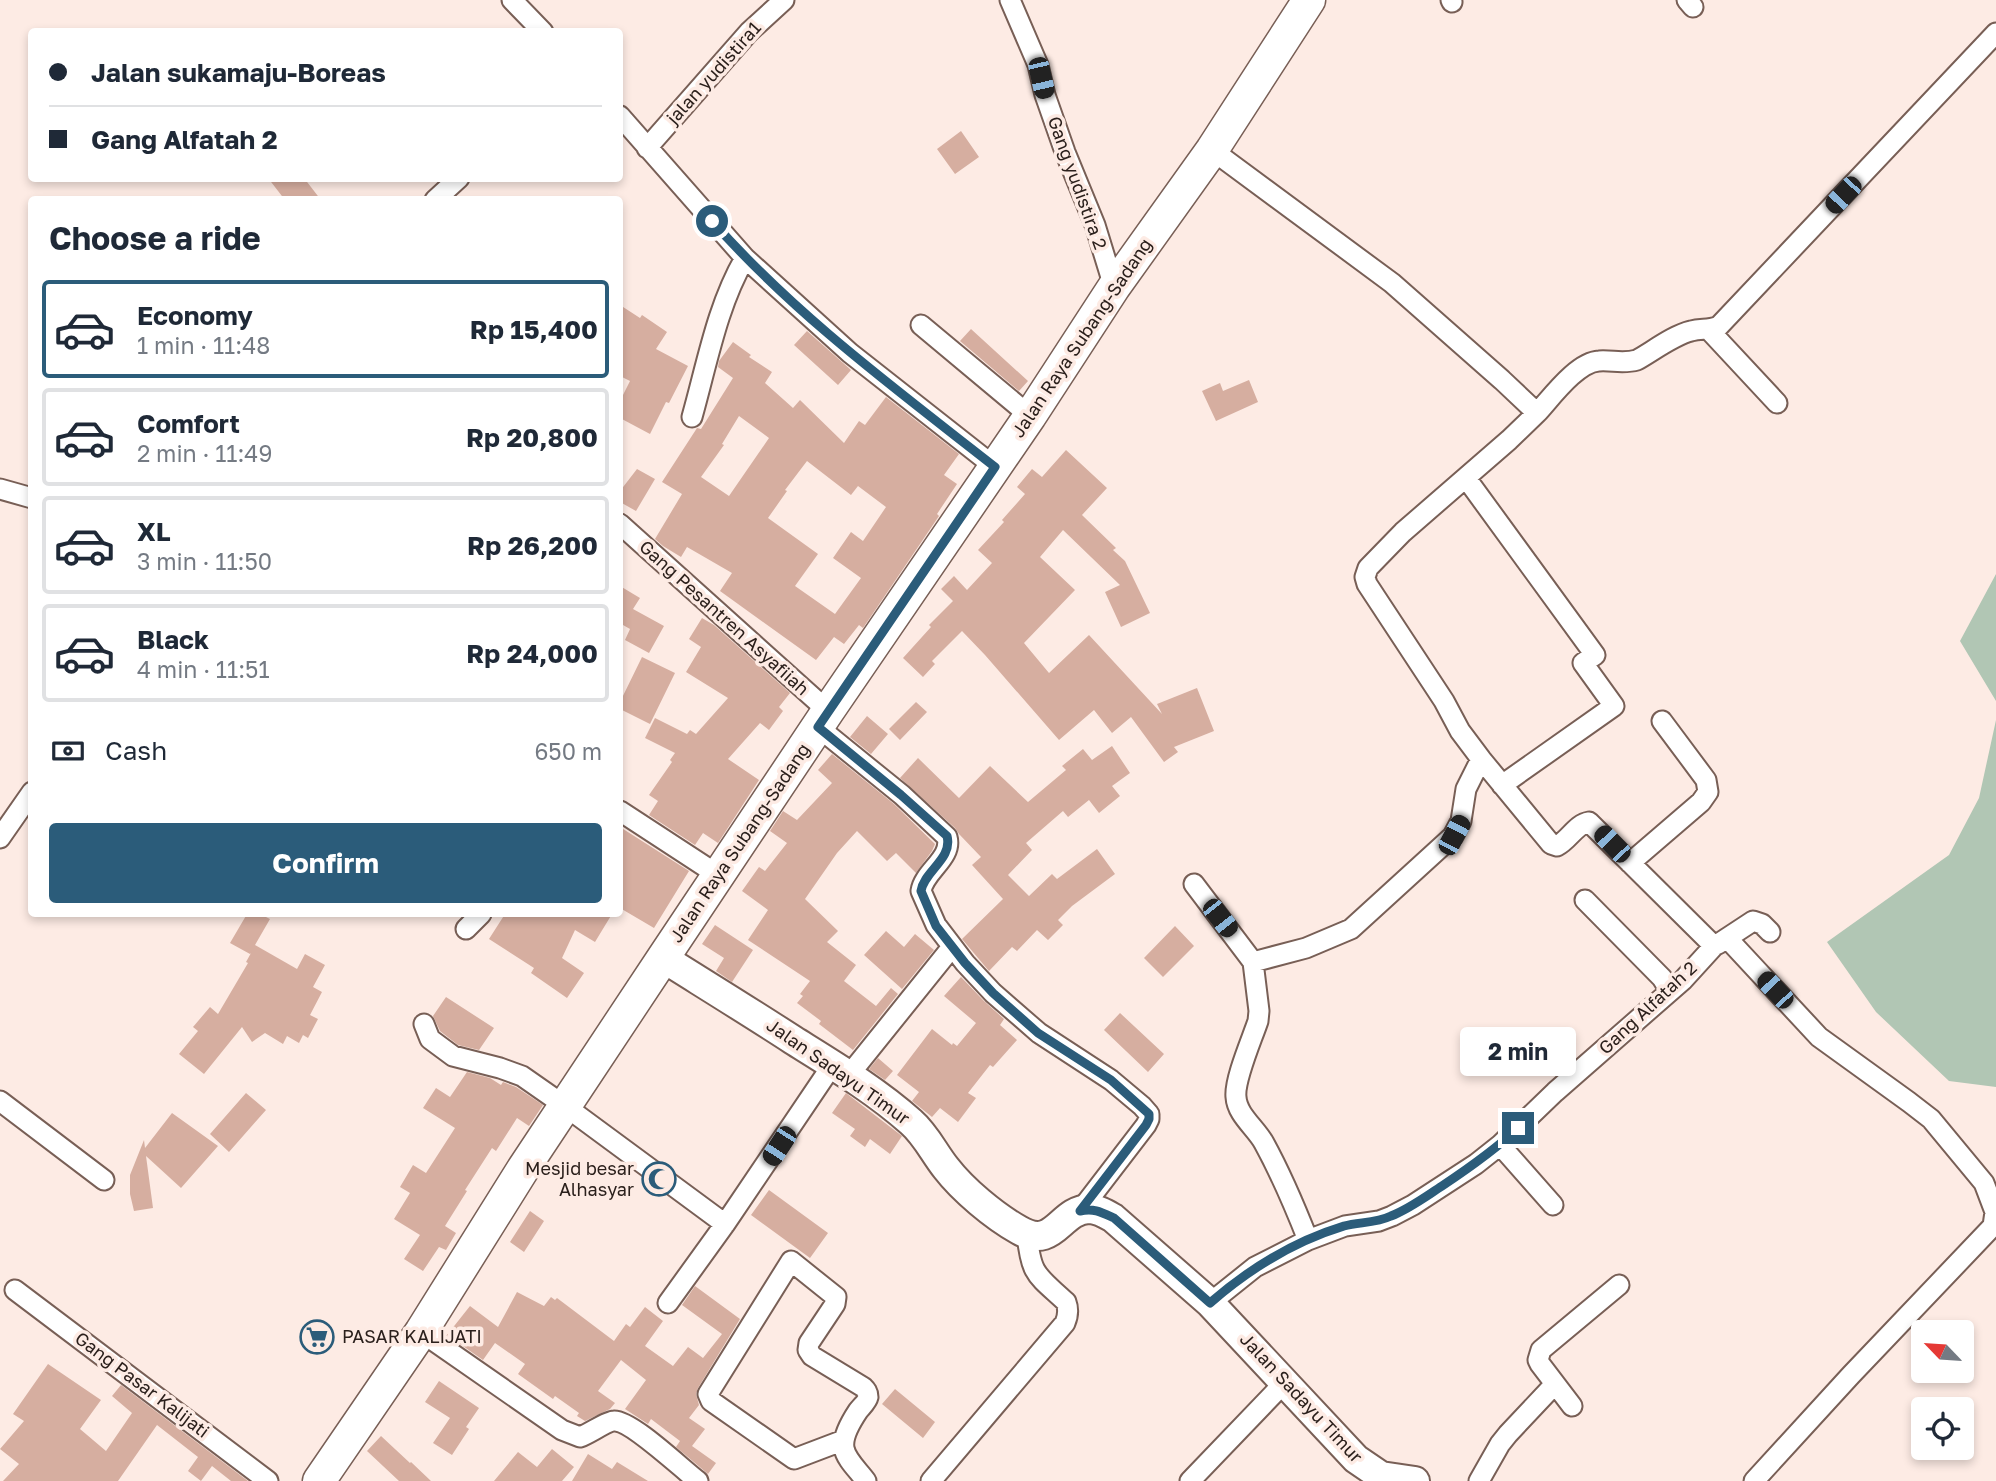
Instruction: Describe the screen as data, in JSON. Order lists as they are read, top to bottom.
{
  "streets": {
    "main road": ["Jalan Raya Subang-Sadang"],
    "street": [
      "jalan yudistira1",
      "Gang yudistira 2",
      "Gang Pesantren Asyafiiah",
      "Gang Alfatah 2",
      "Jalan Sadayu Timur",
      "Gang Pasar Kalijati"
    ]
  },
  "crossings": [
    ["Gang yudistira 2", "Jalan Raya Subang-Sadang"],
    ["Jalan Raya Subang-Sadang", "Gang Pesantren Asyafiiah"],
    ["Jalan Raya Subang-Sadang", "Jalan Sadayu Timur"],
    ["Gang Alfatah 2", "Jalan Sadayu Timur"]
  ],
  "places": {
    "mosque": ["Mesjid besar Alhasyar"],
    "supermarket": ["PASAR KALIJATI"]
  },
  "north": "top left",
  "page": {
    "banner": ["Jalan sukamaju-Boreas", "Gang Alfatah 2"],
    "heading": "Choose a ride",
    "list": [
      {
        "name": "Economy",
        "note": "1 min · 11:48",
        "value": "Rp 15,400"
      },
      {
        "name": "Comfort",
        "note": "2 min · 11:49",
        "value": "Rp 20,800"
      },
      {
        "name": "XL",
        "note": "3 min · 11:50",
        "value": "Rp 26,200"
      },
      {
        "name": "Black",
        "note": "4 min · 11:51",
        "value": "Rp 24,000"
      }
    ],
    "pay": ["Cash", "650 m"],
    "buttons": "Confirm",
    "bubble": "2 min"
  }
}
